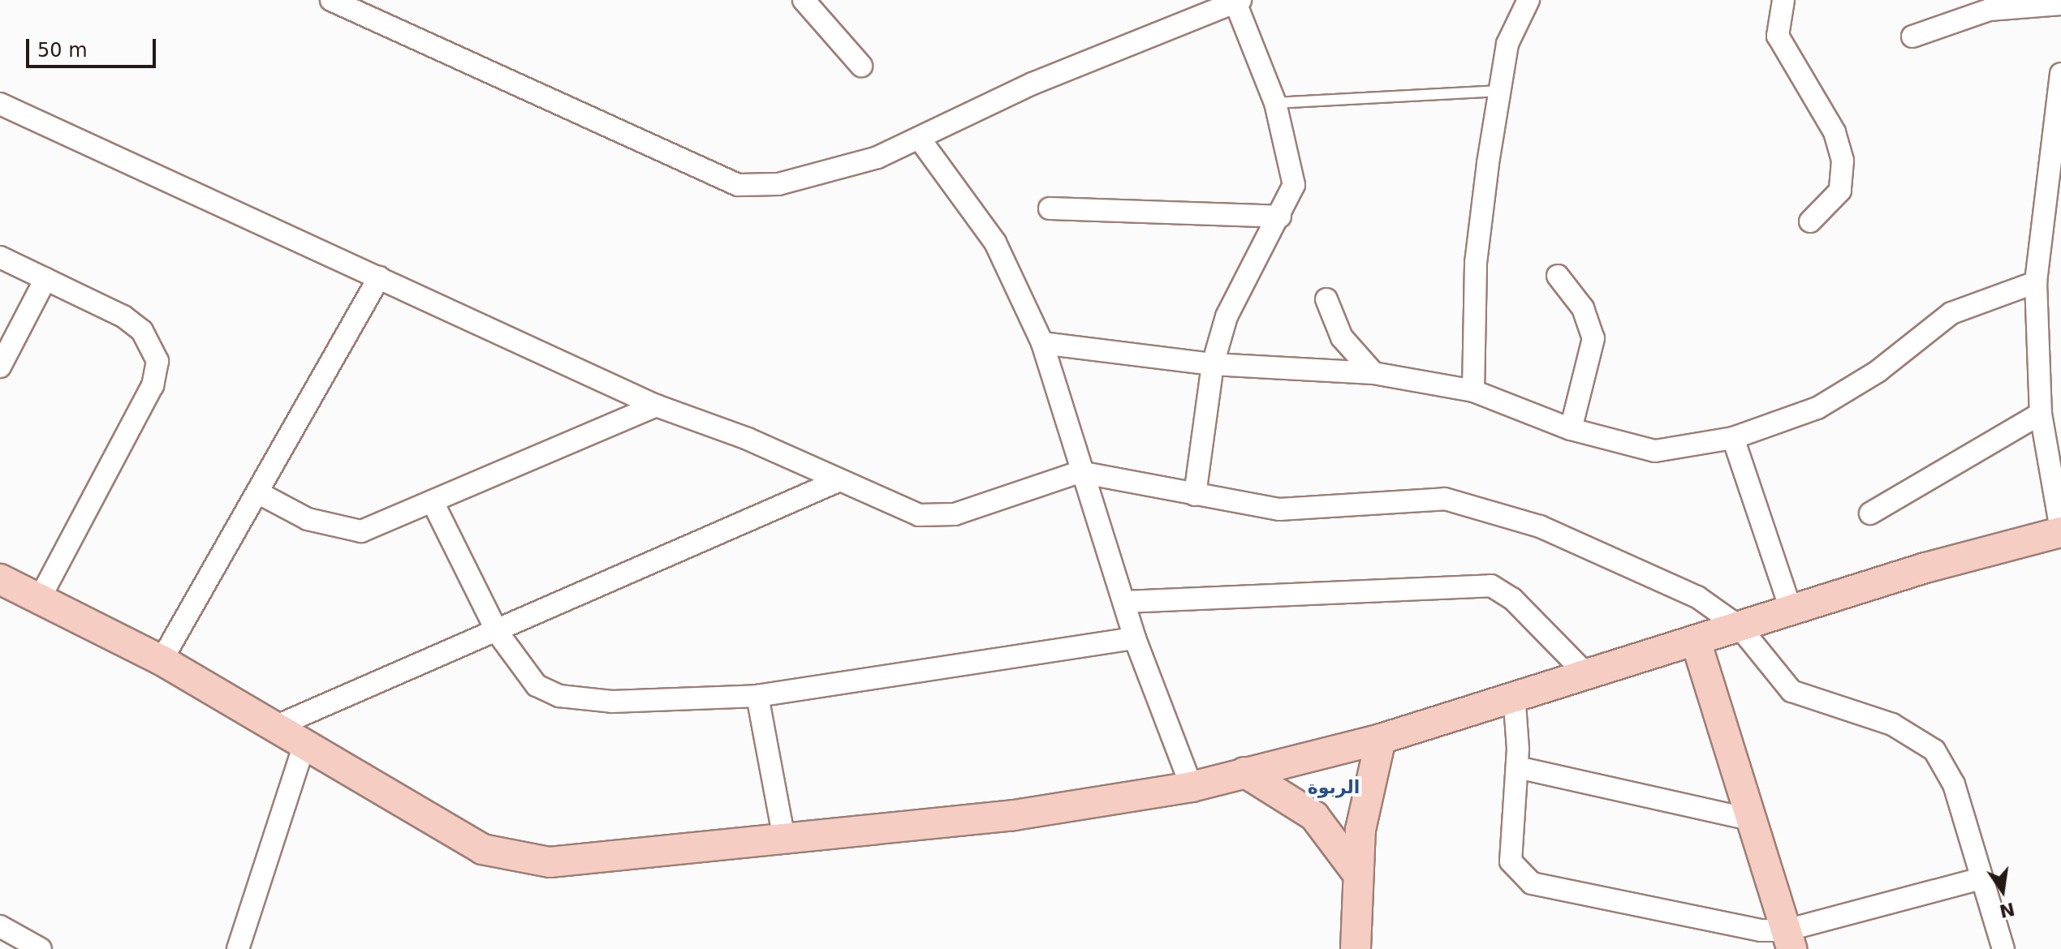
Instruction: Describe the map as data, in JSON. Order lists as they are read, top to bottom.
{
  "districts": ["الربوة"],
  "scale_bar": "50 m",
  "north": "bottom"
}
